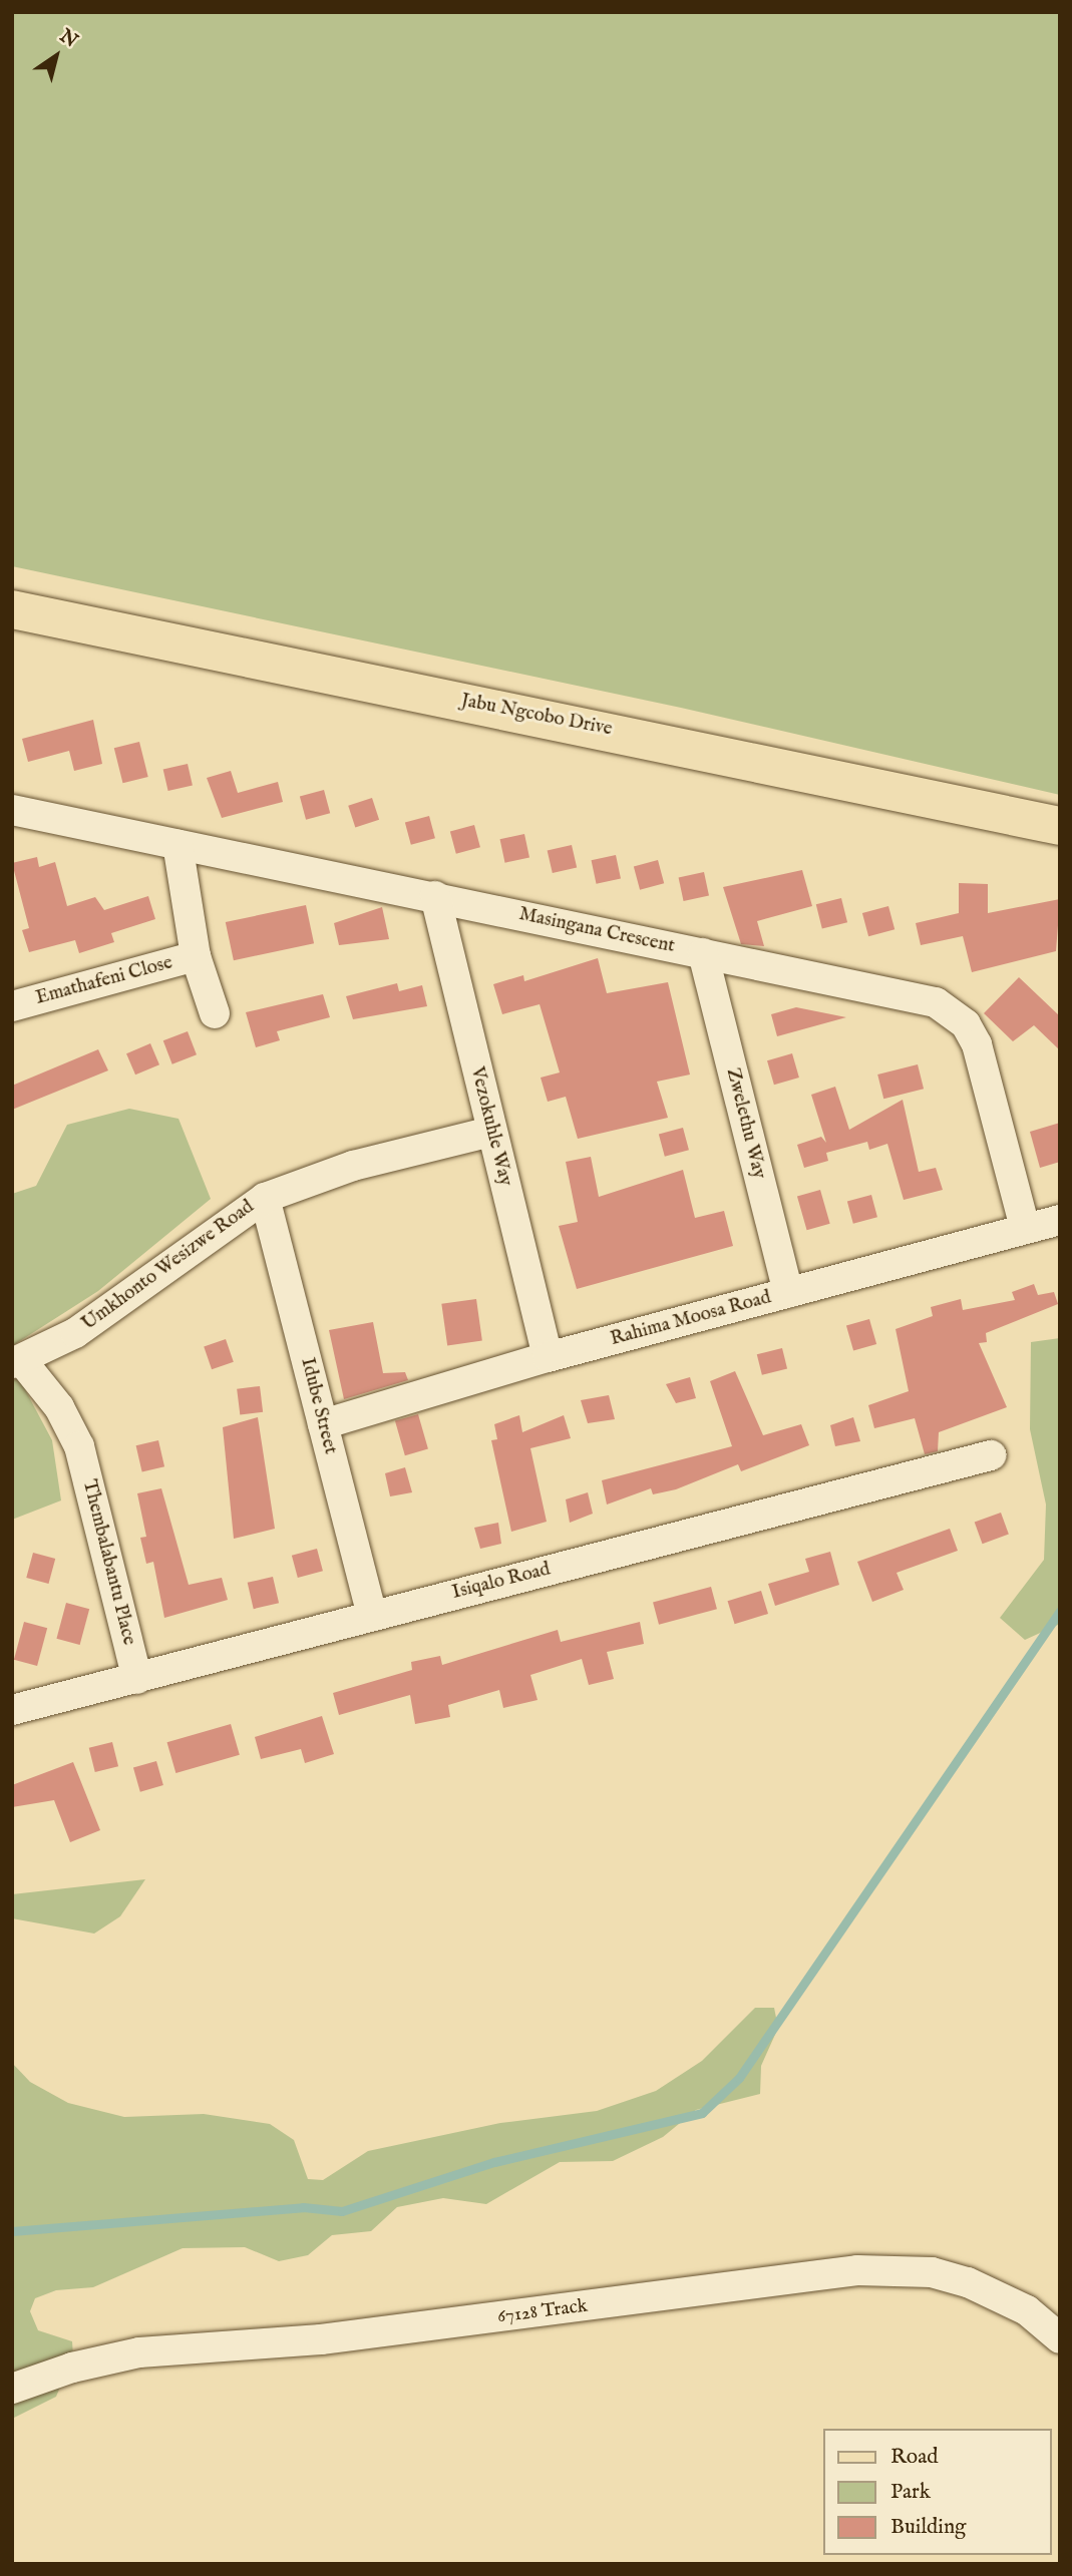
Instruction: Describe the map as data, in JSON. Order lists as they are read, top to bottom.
{
  "streets": {
    "main road": ["Jabu Ngcobo Drive"],
    "street": [
      "Masingana Crescent",
      "Emathafeni Close",
      "Zwelethu Way",
      "Vezokuhle Way",
      "Umkhonto Wesizwe Road",
      "Rahima Moosa Road",
      "Idube Street",
      "Thembalabantu Place",
      "Isiqalo Road",
      "67128 Track"
    ]
  },
  "crossings": [
    ["Masingana Crescent", "Emathafeni Close"],
    ["Masingana Crescent", "Zwelethu Way"],
    ["Masingana Crescent", "Vezokuhle Way"],
    ["Masingana Crescent", "Rahima Moosa Road"],
    ["Zwelethu Way", "Rahima Moosa Road"],
    ["Vezokuhle Way", "Umkhonto Wesizwe Road"],
    ["Vezokuhle Way", "Rahima Moosa Road"],
    ["Umkhonto Wesizwe Road", "Idube Street"],
    ["Umkhonto Wesizwe Road", "Thembalabantu Place"],
    ["Rahima Moosa Road", "Idube Street"],
    ["Idube Street", "Isiqalo Road"],
    ["Thembalabantu Place", "Isiqalo Road"]
  ],
  "legend": ["Road", "Park", "Building"],
  "north": "top right"
}
